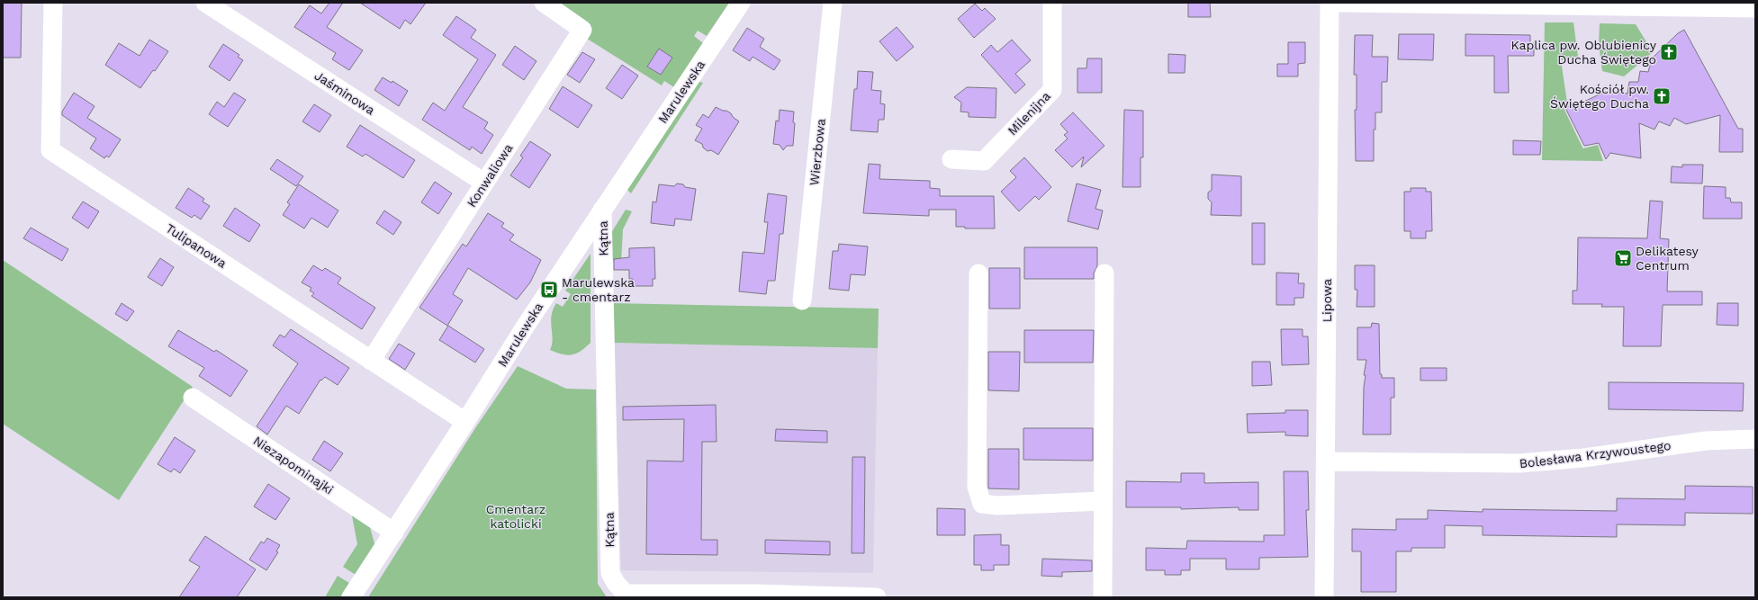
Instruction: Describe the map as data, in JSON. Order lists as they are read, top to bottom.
{
  "streets": {
    "street": [
      "Marulewska",
      "Jaśminowa",
      "Milenijna",
      "Wierzbowa",
      "Konwaliowa",
      "Kątna",
      "Tulipanowa",
      "Lipowa",
      "Bolesława Krzywoustego",
      "Niezapominajki"
    ]
  },
  "crossings": [
    ["Marulewska", "Kątna"],
    ["Marulewska", "Tulipanowa"],
    ["Marulewska", "Niezapominajki"],
    ["Jaśminowa", "Konwaliowa"],
    ["Konwaliowa", "Tulipanowa"],
    ["Lipowa", "Bolesława Krzywoustego"]
  ],
  "parks": ["Cmentarz katolicki"],
  "places": {
    "church": ["Kaplica pw. Oblubienicy Ducha Świętego", "Kościół pw. Świętego Ducha"],
    "supermarket": ["Delikatesy Centrum"],
    "bus stop": ["Marulewska - cmentarz"]
  }
}
